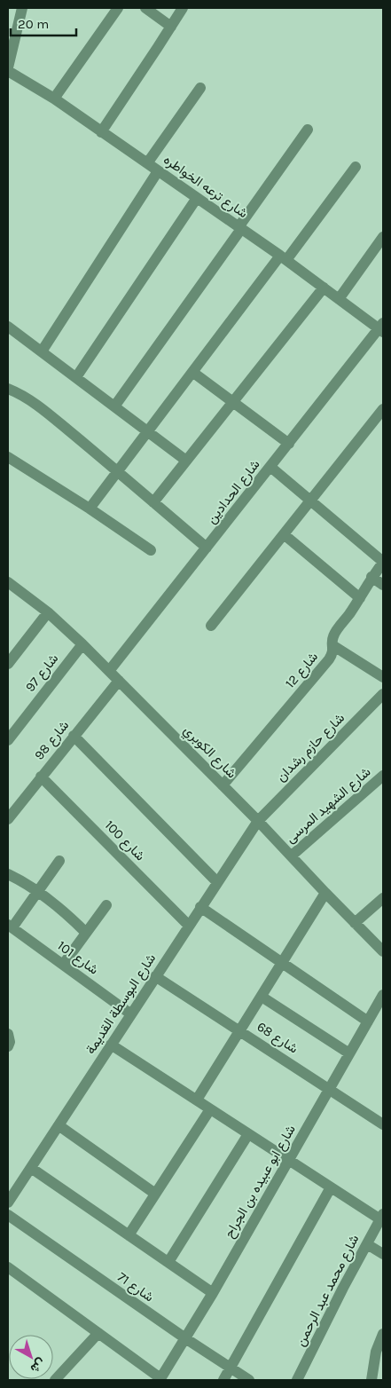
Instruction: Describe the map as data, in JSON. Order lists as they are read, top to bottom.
{
  "streets": {
    "street": [
      "شارع ترعه الخواطره",
      "شارع الحدادين",
      "شارع 12",
      "شارع 97",
      "شارع 98",
      "شارع حازم رشدان",
      "شارع الكوبري",
      "شارع الشهيد المرسى",
      "شارع 100",
      "شارع 101",
      "شارع البوسطة القديمة",
      "شارع 68",
      "شارع ابو عبيده بن الجراح",
      "شارع 71",
      "شارع محمد عبد الرحمن"
    ]
  },
  "crossings": [
    ["شارع ترعه الخواطره", "شارع الحدادين"],
    ["شارع الحدادين", "شارع الكوبري"],
    ["شارع 12", "شارع الكوبري"],
    ["شارع 97", "شارع الكوبري"],
    ["شارع 98", "شارع الكوبري"],
    ["شارع 98", "شارع 100"],
    ["شارع حازم رشدان", "شارع الكوبري"],
    ["شارع حازم رشدان", "شارع البوسطة القديمة"],
    ["شارع الكوبري", "شارع الشهيد المرسى"],
    ["شارع الكوبري", "شارع البوسطة القديمة"],
    ["شارع 100", "شارع البوسطة القديمة"],
    ["شارع 101", "شارع البوسطة القديمة"],
    ["شارع البوسطة القديمة", "شارع 68"],
    ["شارع 68", "شارع ابو عبيده بن الجراح"],
    ["شارع ابو عبيده بن الجراح", "شارع 71"]
  ],
  "scale_bar": "20 m",
  "north": "bottom right"
}
